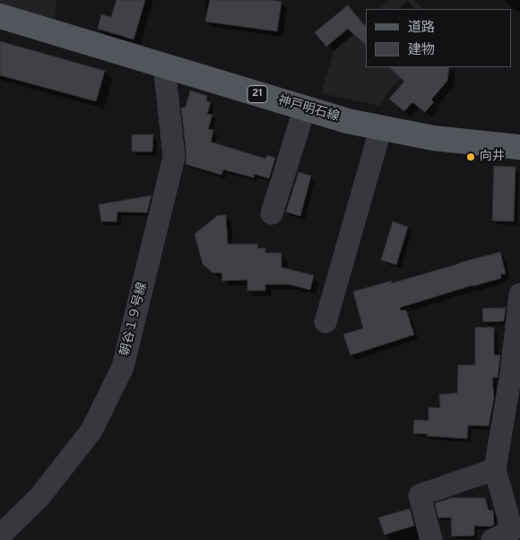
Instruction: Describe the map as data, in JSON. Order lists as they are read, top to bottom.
{
  "streets": {
    "main road": ["21", "神戸明石線"],
    "street": ["朝谷１９号線"]
  },
  "crossings": [
    ["神戸明石線", "朝谷１９号線"]
  ],
  "places": ["向井"],
  "legend": ["道路", "建物"]
}
